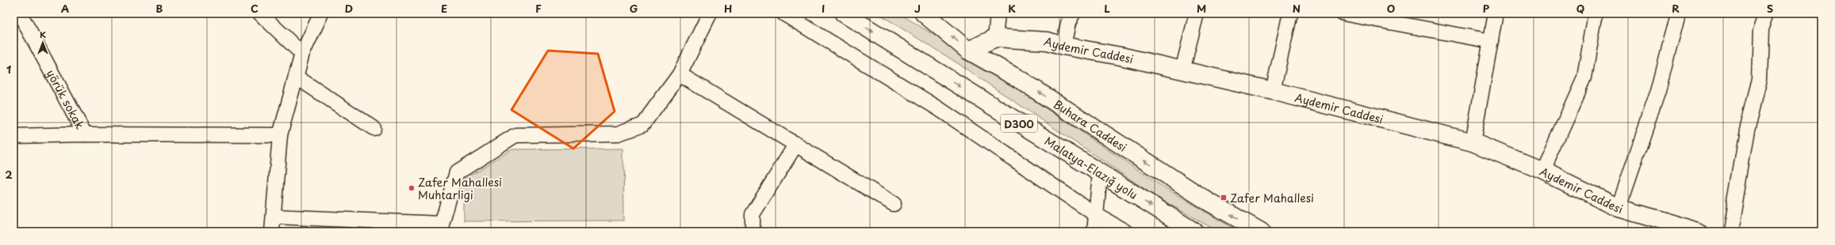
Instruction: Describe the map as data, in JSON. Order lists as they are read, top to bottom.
{
  "streets": {
    "main road": [
      "Aydemir Caddesi",
      "D300",
      "Buhara Caddesi",
      "Malatya-Elazığ yolu"
    ],
    "street": ["yörük sokak"]
  },
  "crossings": [
    ["Aydemir Caddesi", "Buhara Caddesi"]
  ],
  "one_way": ["Buhara Caddesi", "Malatya-Elazığ yolu"],
  "places": {
    "other": ["Zafer Mahallesi Muhtarligi"],
    "transit": ["Zafer Mahallesi"]
  },
  "north": "top",
  "grid": {
    "columns": [
      "A",
      "B",
      "C",
      "D",
      "E",
      "F",
      "G",
      "H",
      "I",
      "J",
      "K",
      "L",
      "M",
      "N",
      "O",
      "P",
      "Q",
      "R",
      "S"
    ],
    "rows": ["1", "2"]
  }
}
